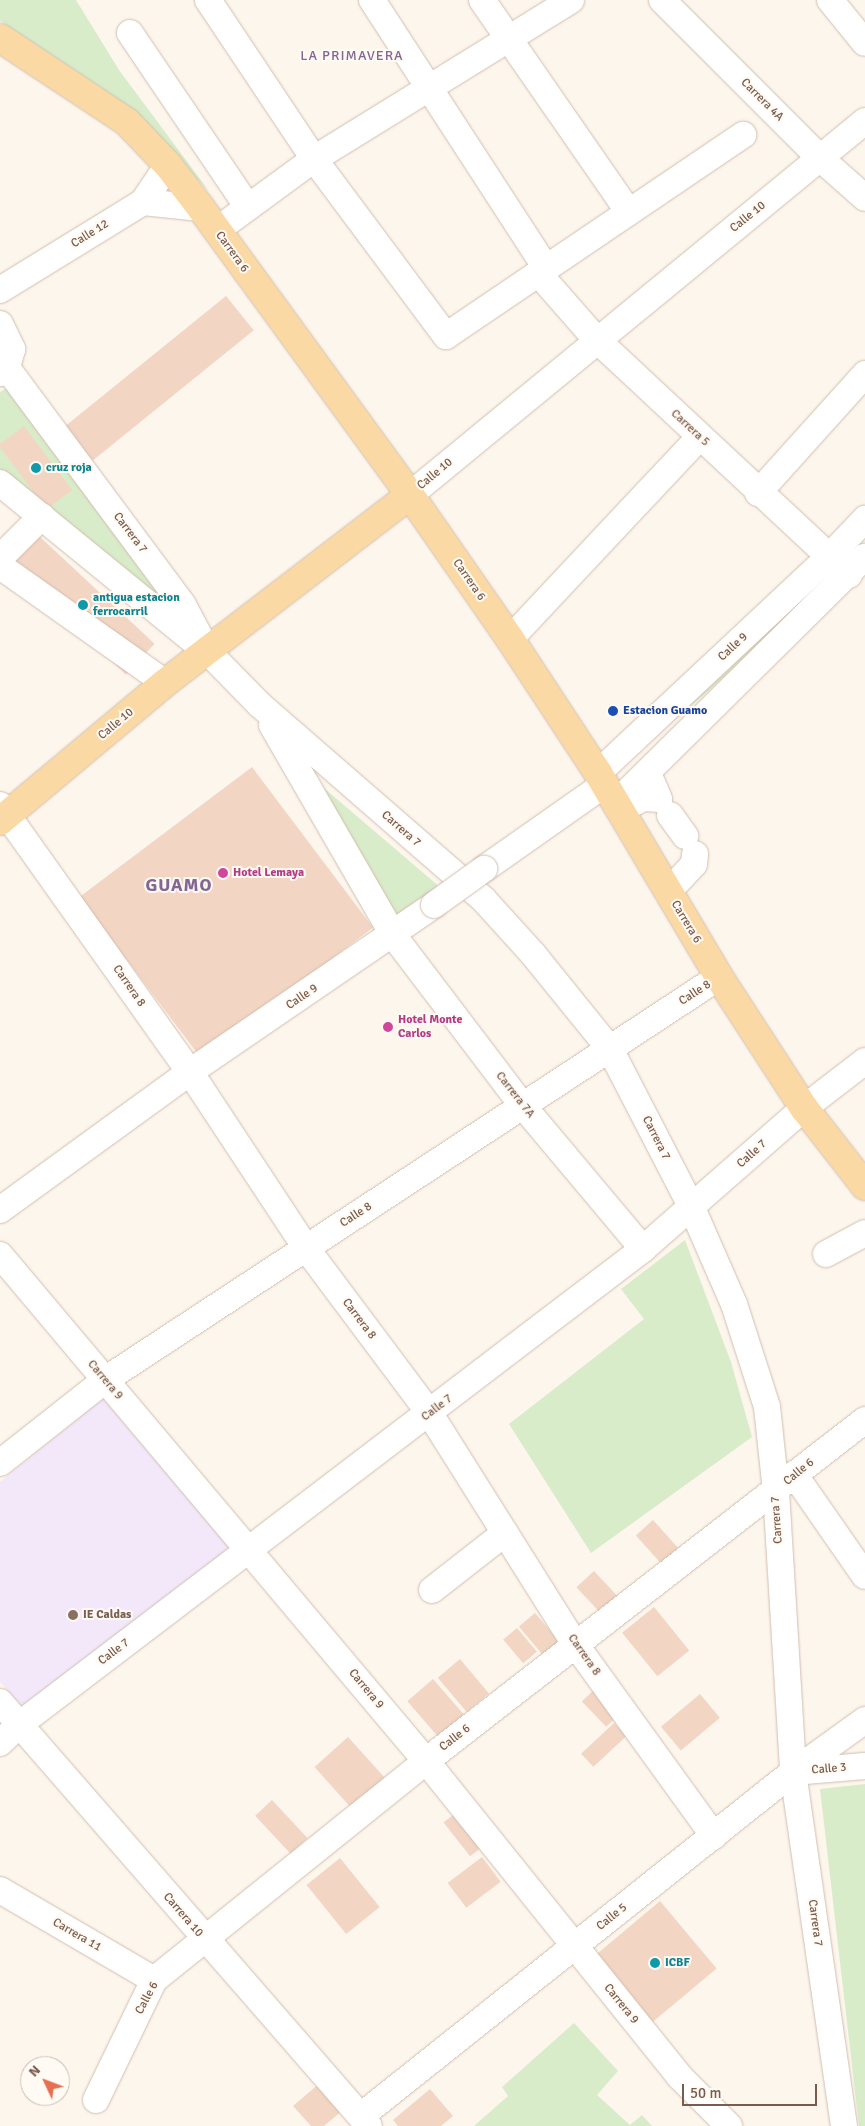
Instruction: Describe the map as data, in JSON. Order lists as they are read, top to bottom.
{
  "streets": {
    "main road": ["Calle 10", "Carrera 6"],
    "street": [
      "Carrera 4A",
      "Calle 12",
      "Carrera 5",
      "Carrera 7",
      "Calle 9",
      "Carrera 8",
      "Calle 8",
      "Carrera 7A",
      "Calle 7",
      "Carrera 9",
      "Calle 6",
      "Calle 3",
      "Carrera 10",
      "Calle 5",
      "Carrera 11"
    ]
  },
  "crossings": [
    ["Carrera 4A", "Calle 10"],
    ["Calle 10", "Carrera 6"],
    ["Calle 10", "Carrera 5"],
    ["Calle 10", "Carrera 7"],
    ["Calle 10", "Carrera 8"],
    ["Calle 12", "Carrera 6"],
    ["Carrera 6", "Calle 9"],
    ["Carrera 6", "Calle 8"],
    ["Carrera 6", "Calle 7"],
    ["Carrera 5", "Calle 9"],
    ["Carrera 7", "Calle 8"],
    ["Carrera 7", "Carrera 7A"],
    ["Carrera 7", "Calle 7"],
    ["Carrera 7", "Calle 6"],
    ["Carrera 7", "Calle 3"],
    ["Carrera 7", "Calle 5"],
    ["Calle 9", "Carrera 8"],
    ["Calle 9", "Carrera 7A"],
    ["Carrera 8", "Calle 8"],
    ["Carrera 8", "Calle 7"],
    ["Carrera 8", "Calle 6"],
    ["Carrera 8", "Calle 5"],
    ["Calle 8", "Carrera 7A"],
    ["Calle 8", "Carrera 9"],
    ["Carrera 7A", "Calle 7"],
    ["Calle 7", "Carrera 9"],
    ["Calle 7", "Carrera 10"],
    ["Carrera 9", "Calle 6"],
    ["Carrera 9", "Calle 5"],
    ["Calle 6", "Carrera 10"],
    ["Calle 6", "Carrera 11"],
    ["Calle 3", "Calle 5"],
    ["Carrera 10", "Calle 5"]
  ],
  "districts": ["LA PRIMAVERA", "GUAMO"],
  "places": [
    "cruz roja",
    "antigua estacion ferrocarril",
    "Estacion Guamo",
    "Hotel Lemaya",
    "Hotel Monte Carlos",
    "IE Caldas",
    "ICBF"
  ],
  "scale_bar": "50 m",
  "north": "top left"
}
